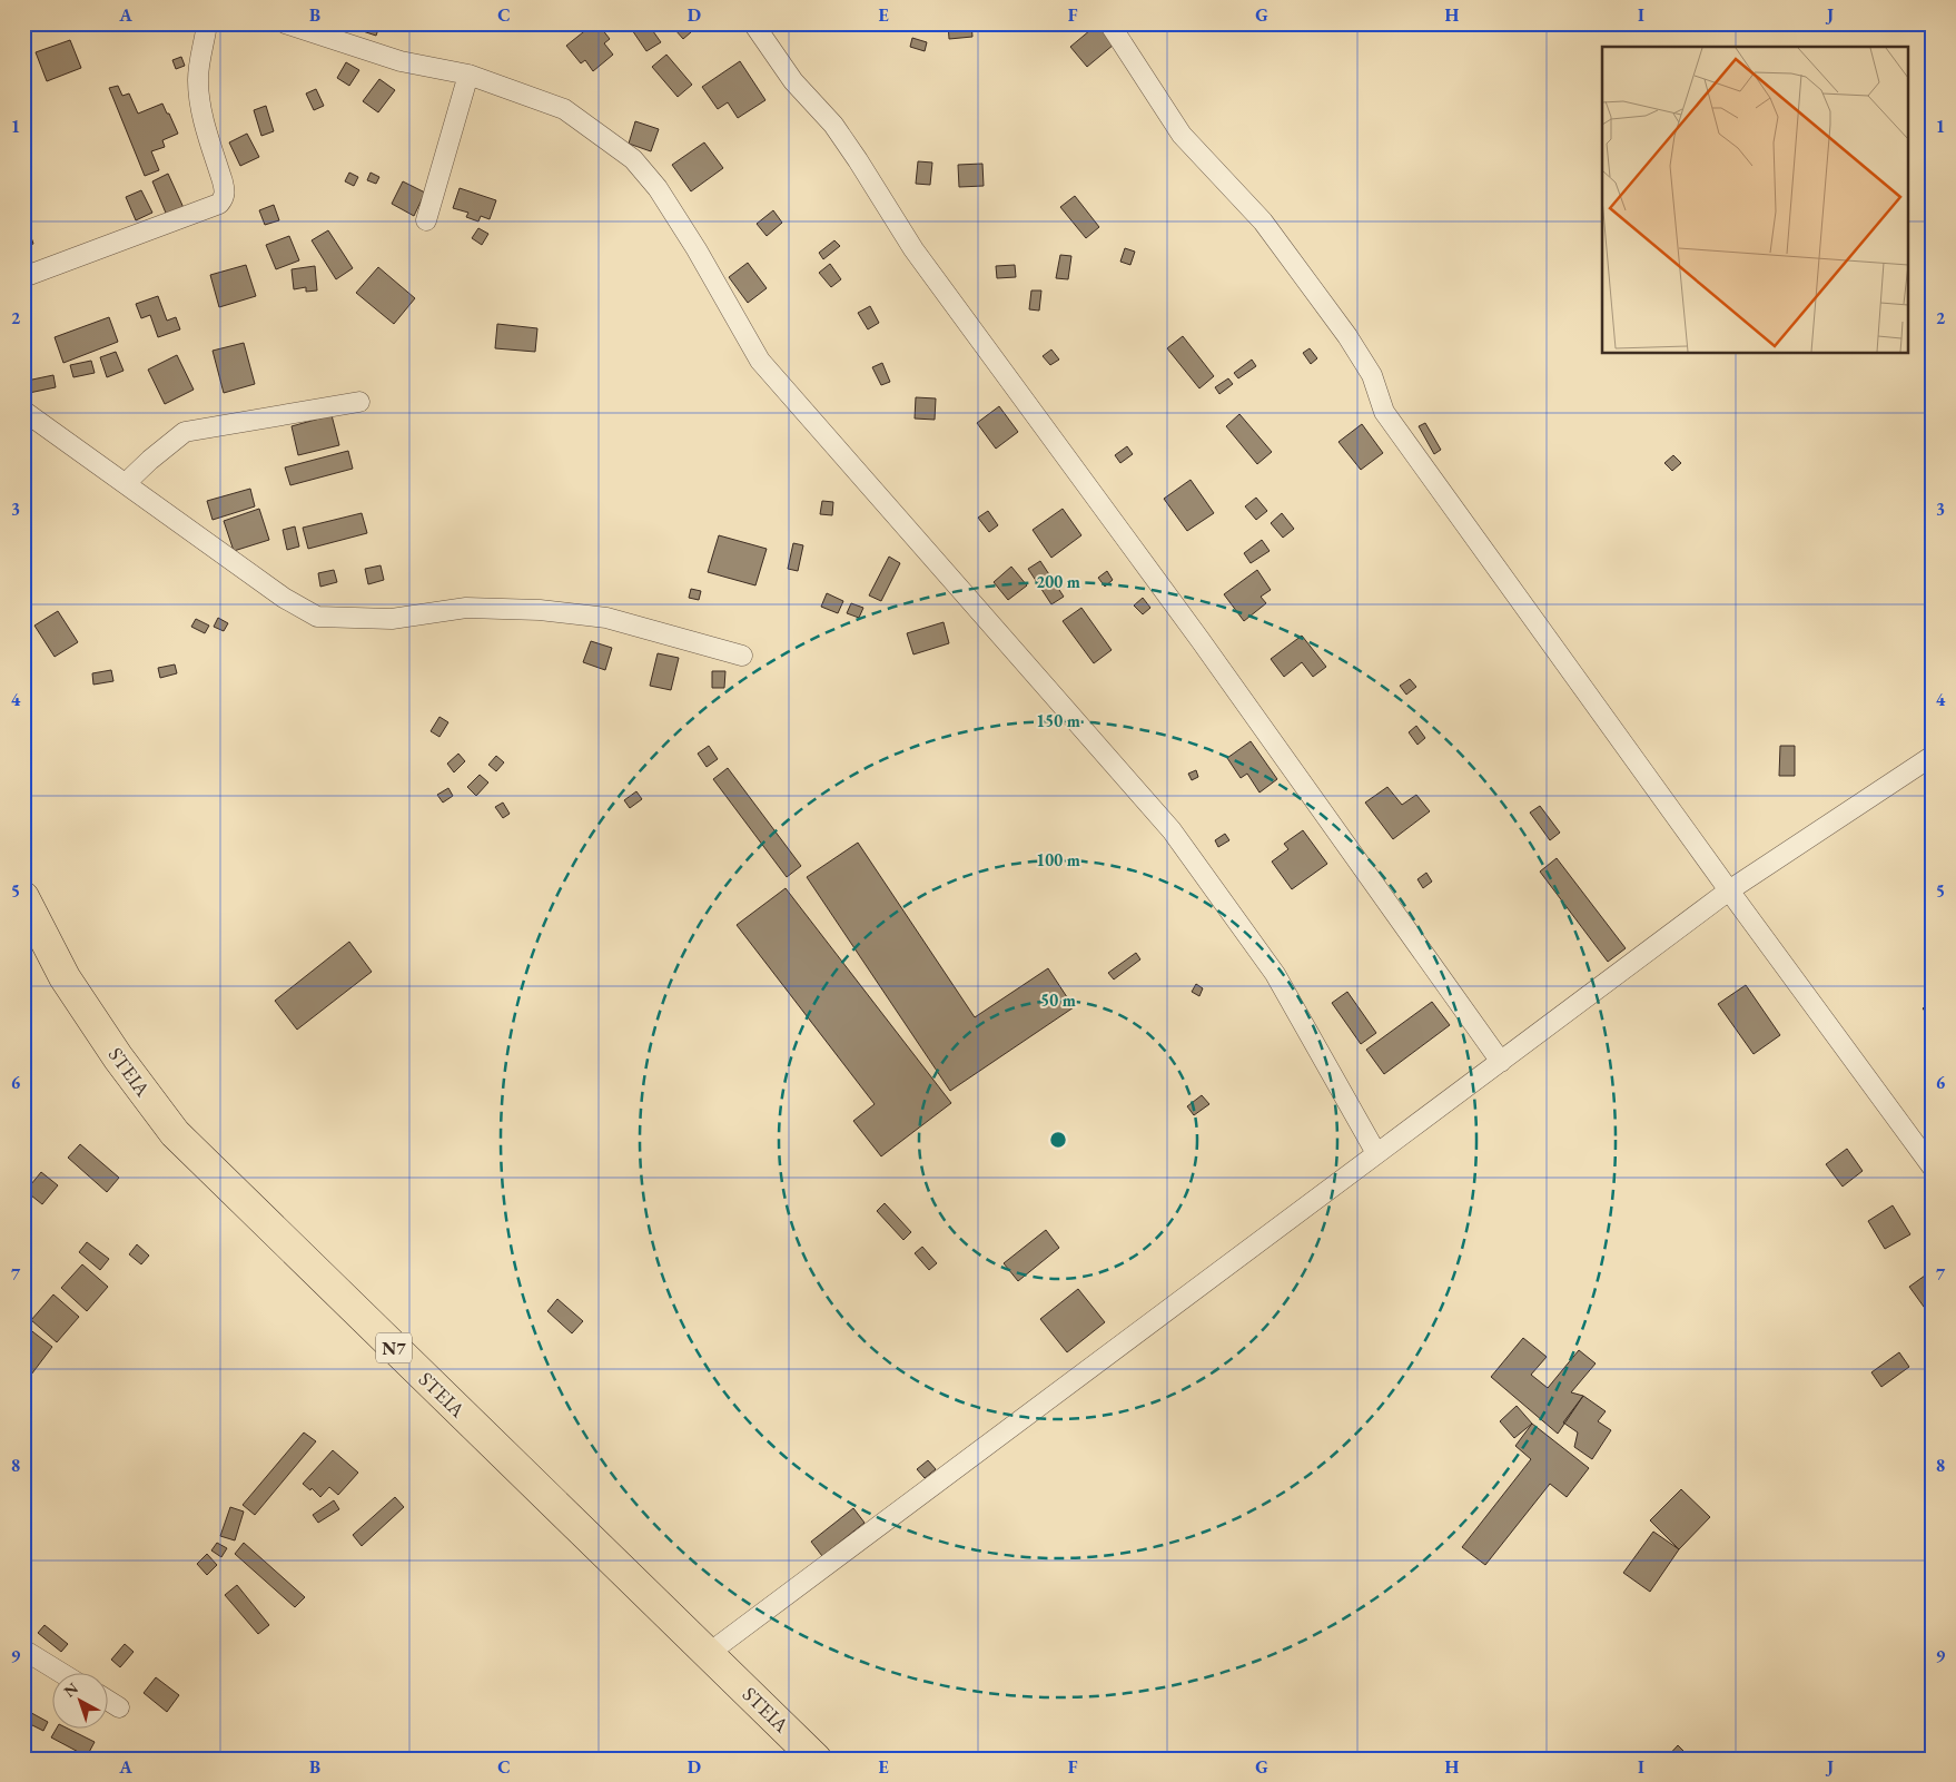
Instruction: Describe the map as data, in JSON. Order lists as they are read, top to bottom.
{
  "streets": {
    "main road": ["STEIA", "N7"]
  },
  "north": "top left",
  "grid": {
    "columns": [
      "A",
      "B",
      "C",
      "D",
      "E",
      "F",
      "G",
      "H",
      "I",
      "J"
    ],
    "rows": [
      "1",
      "2",
      "3",
      "4",
      "5",
      "6",
      "7",
      "8",
      "9"
    ]
  },
  "rings": [
    "200 m",
    "150 m",
    "100 m",
    "50 m"
  ]
}
